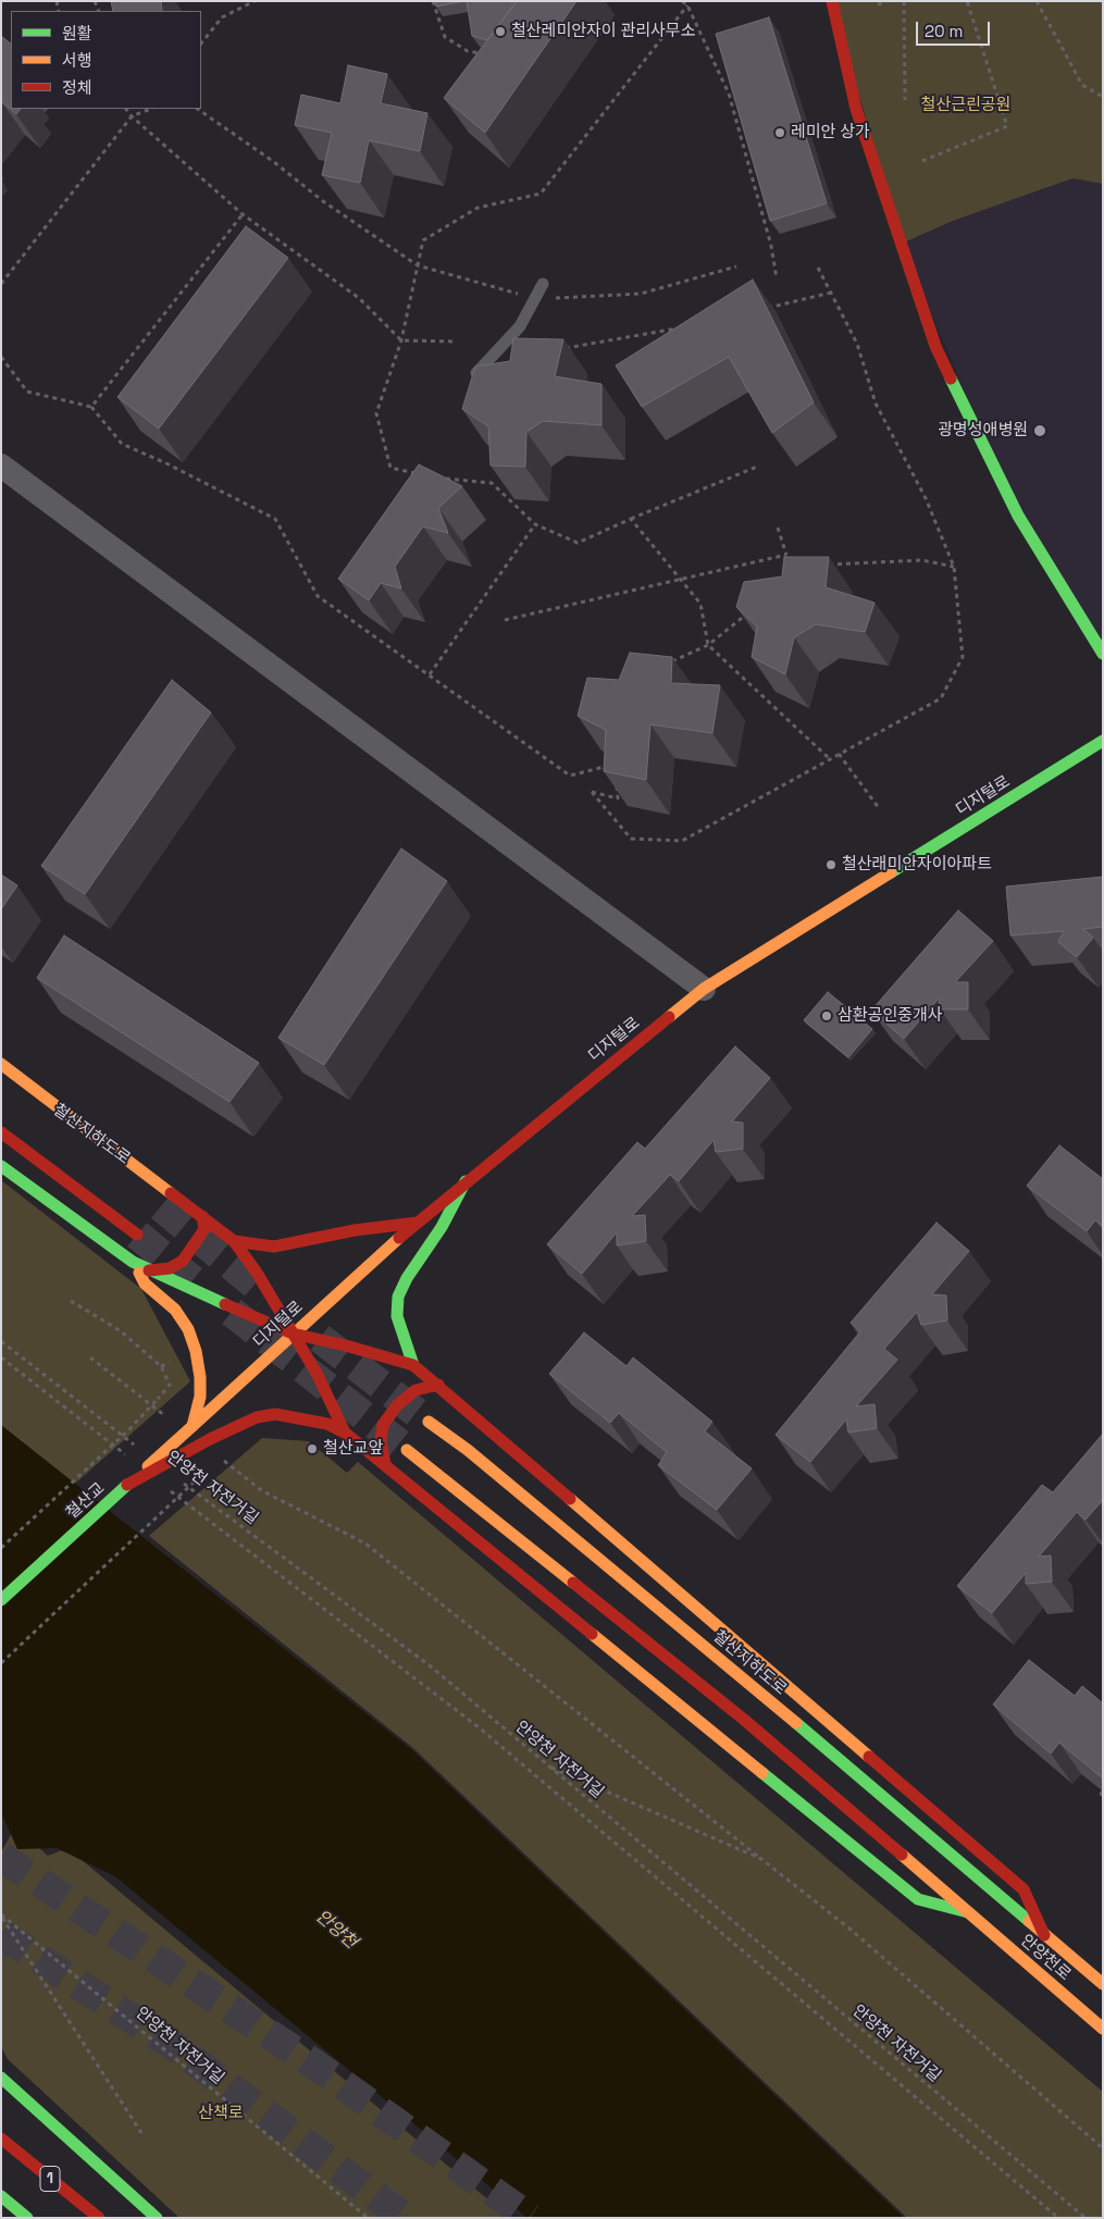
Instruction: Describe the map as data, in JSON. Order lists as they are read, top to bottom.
{
  "streets": {
    "main road": [
      "디지털로",
      "철산지하도로",
      "철산교",
      "안양천로",
      "1"
    ],
    "path": ["안양천 자전거길"]
  },
  "crossings": [
    ["디지털로", "철산교"],
    ["철산지하도로", "안양천로"]
  ],
  "water": ["안양천"],
  "parks": ["철산근린공원", "산책로"],
  "places": [
    "철산레미안자이 관리사무소",
    "레미안 상가",
    "광명성애병원",
    "철산래미안자이아파트",
    "삼환공인중개사",
    "철산교앞"
  ],
  "legend": ["원활", "서행", "정체"],
  "scale_bar": "20 m"
}
